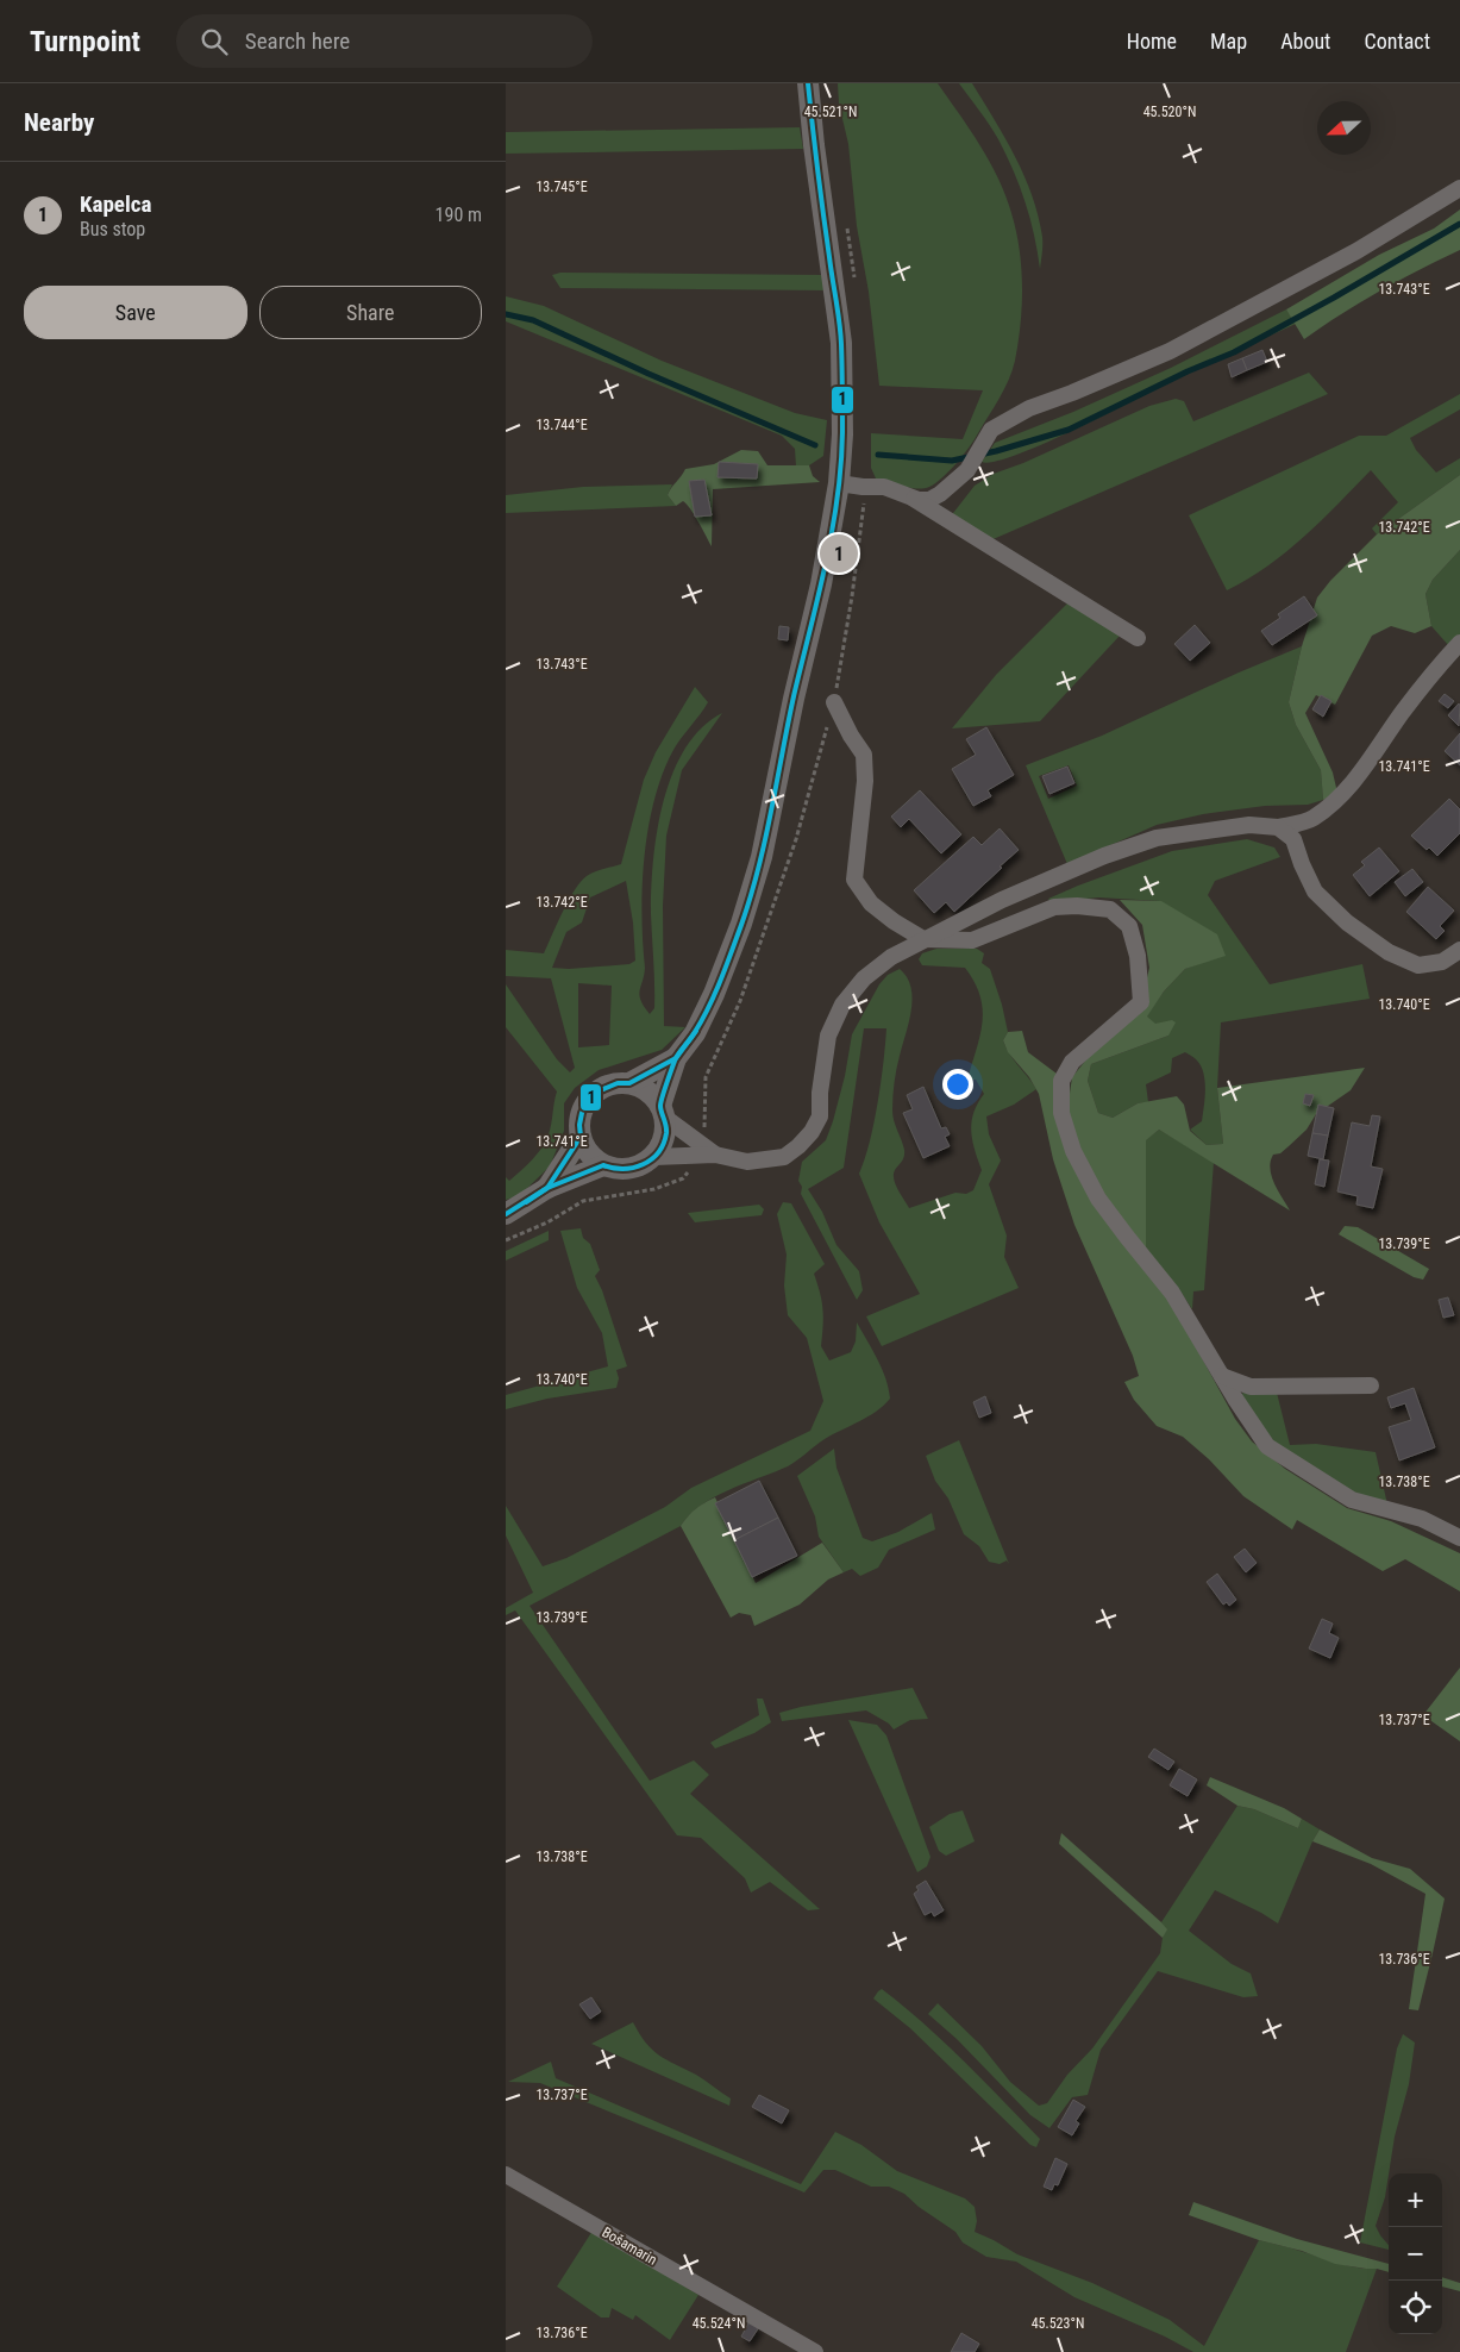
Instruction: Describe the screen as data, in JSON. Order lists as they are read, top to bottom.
{
  "streets": {
    "street": ["Bošamarin"]
  },
  "lines": ["transit line 1"],
  "north": "left",
  "page": {
    "header": "Turnpoint",
    "search": "Search here",
    "nav": [
      "Home",
      "Map",
      "About",
      "Contact"
    ],
    "heading": "Nearby",
    "list": [
      {
        "mark": "1",
        "name": "Kapelca",
        "note": "Bus stop",
        "value": "190 m"
      }
    ],
    "buttons": ["Save", "Share"],
    "pins": "1",
    "map_buttons": ["+", "−"]
  },
  "coordinates": [
    "45.521°N",
    "45.520°N",
    "13.745°E",
    "13.743°E",
    "13.744°E",
    "13.742°E",
    "13.741°E",
    "13.740°E",
    "13.739°E",
    "13.738°E",
    "13.737°E",
    "13.736°E",
    "45.524°N",
    "45.523°N"
  ]
}
